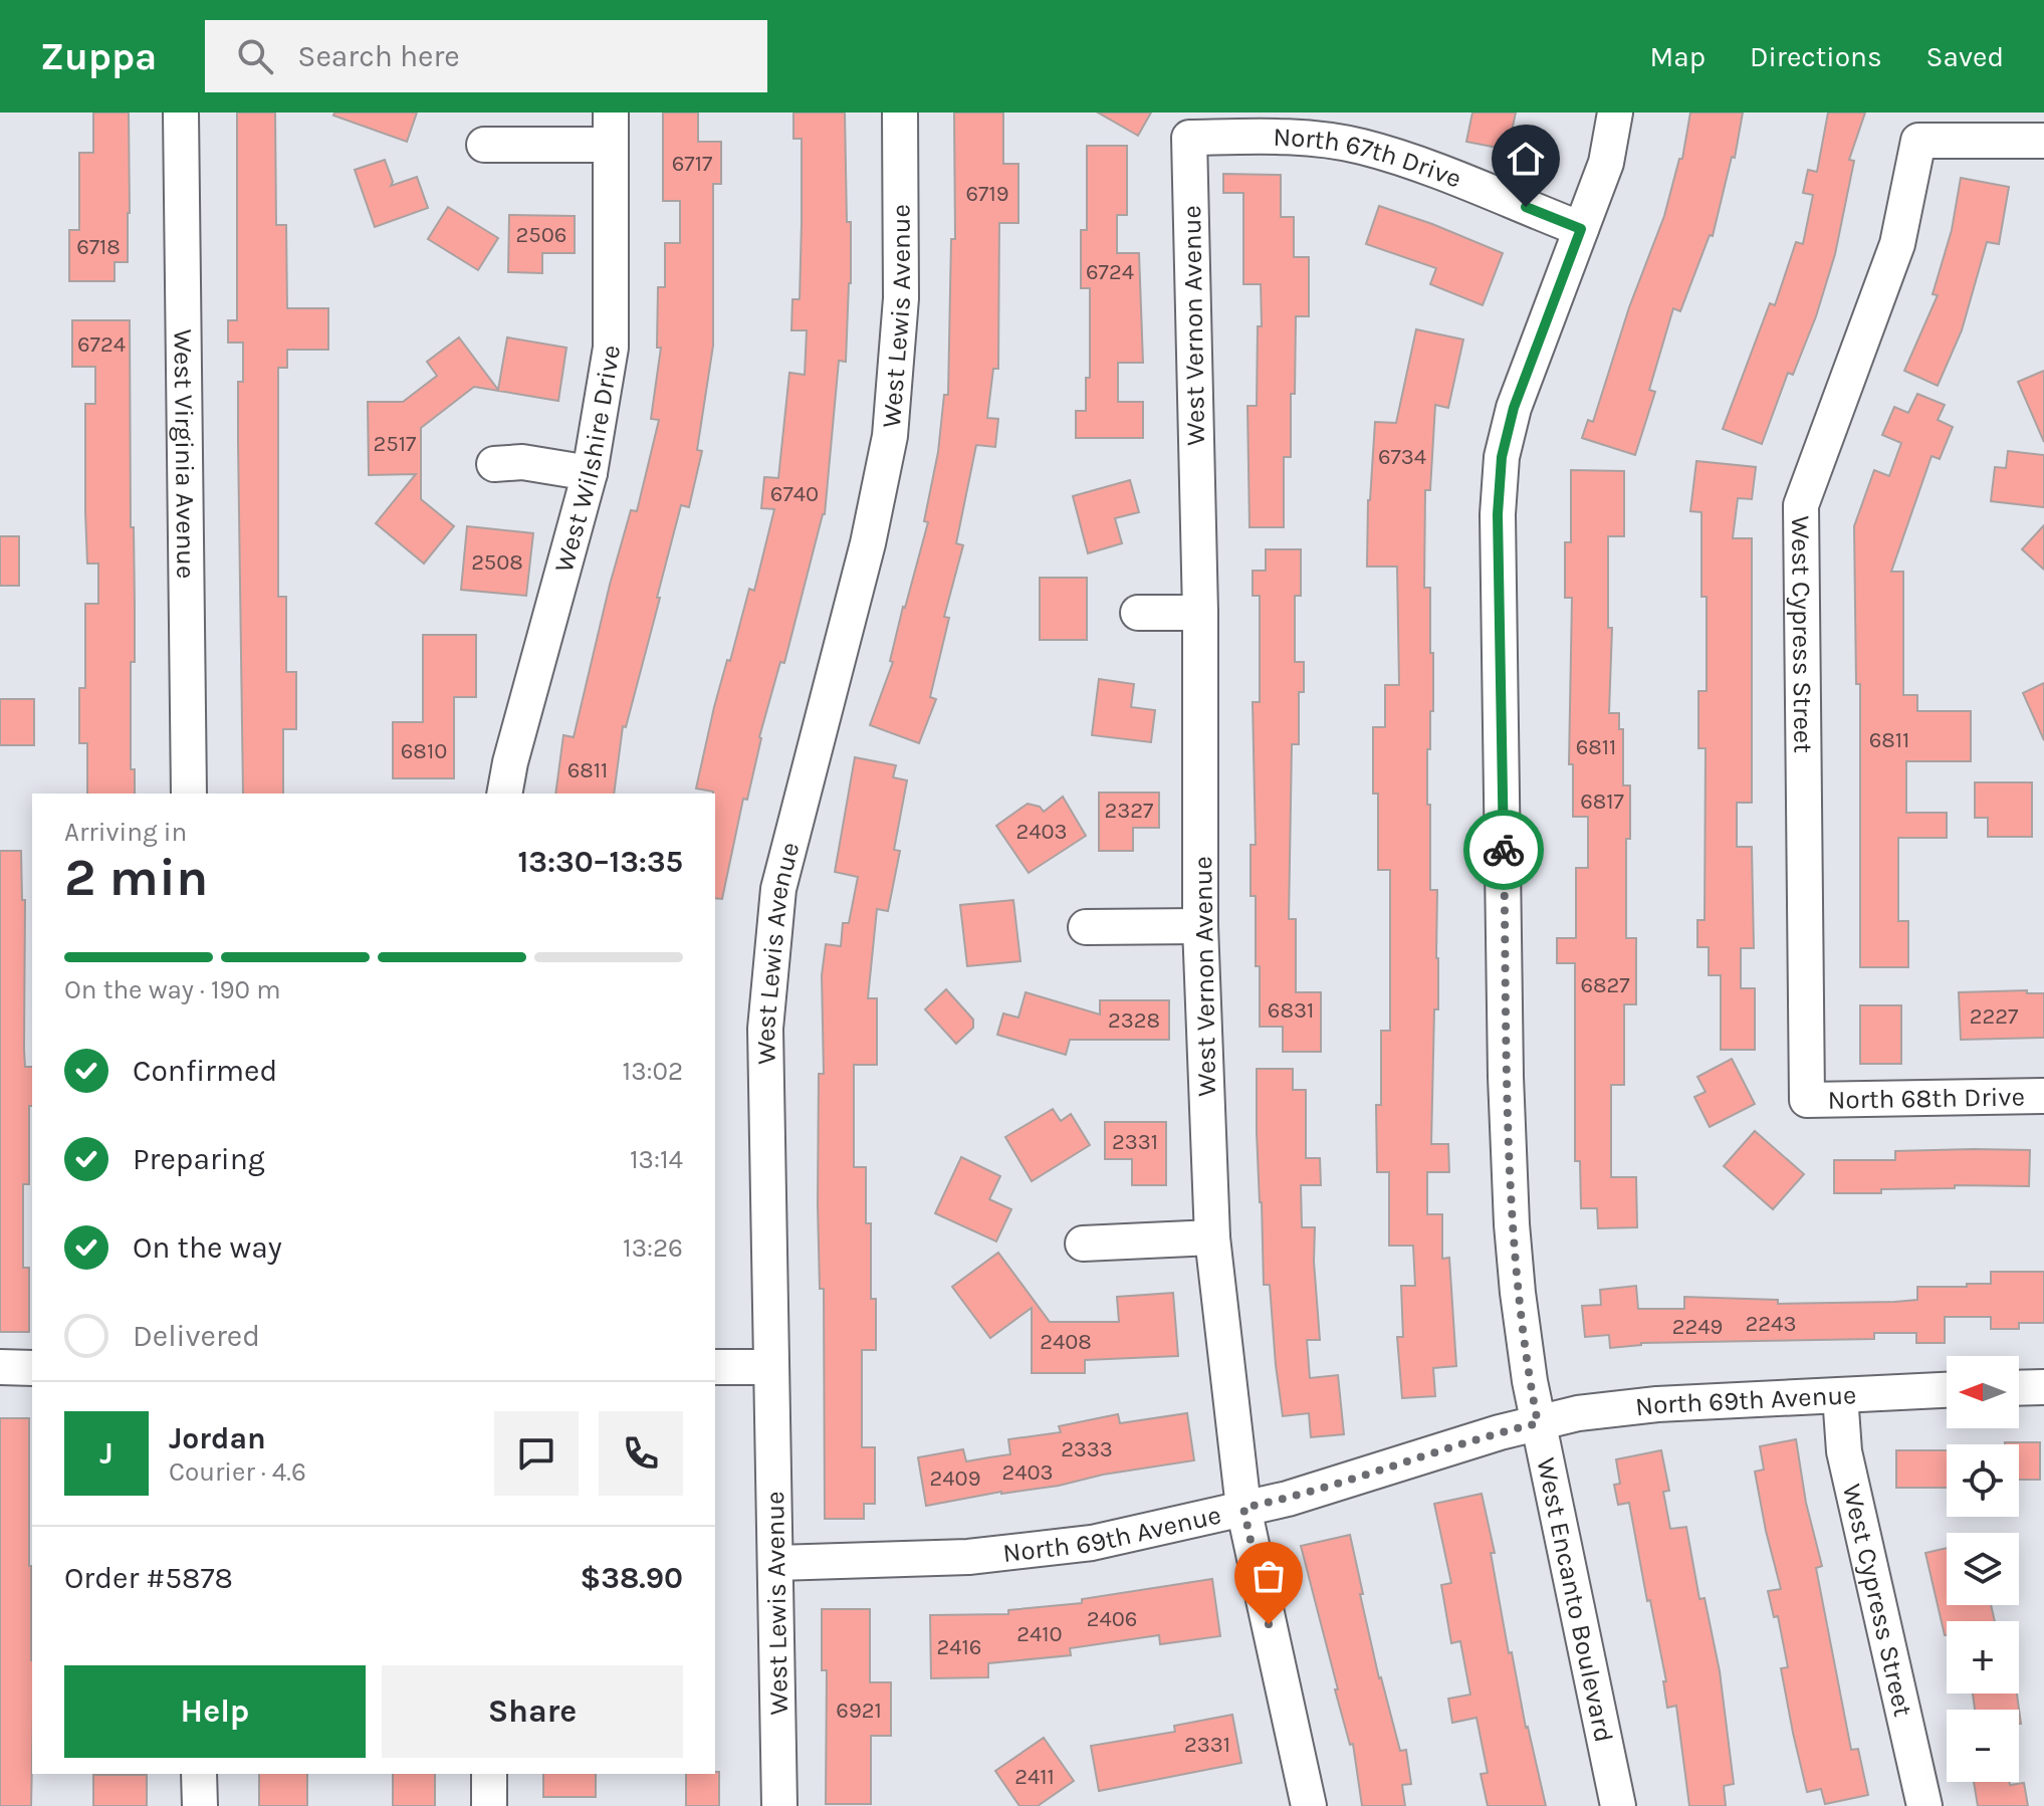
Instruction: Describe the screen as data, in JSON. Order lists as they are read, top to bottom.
{
  "streets": {
    "street": [
      "North 67th Drive",
      "West Lewis Avenue",
      "West Vernon Avenue",
      "West Virginia Avenue",
      "West Wilshire Drive",
      "West Cypress Street",
      "North 68th Drive",
      "North 69th Avenue",
      "West Encanto Boulevard"
    ]
  },
  "crossings": [
    ["North 67th Drive", "West Vernon Avenue"],
    ["North 67th Drive", "West Encanto Boulevard"],
    ["West Lewis Avenue", "North 69th Avenue"],
    ["West Vernon Avenue", "North 69th Avenue"],
    ["West Cypress Street", "North 68th Drive"],
    ["West Cypress Street", "North 69th Avenue"],
    ["North 69th Avenue", "West Encanto Boulevard"]
  ],
  "house_numbers": [
    "6717",
    "6719",
    "2506",
    "6718",
    "6724",
    "6724",
    "2517",
    "6734",
    "6740",
    "2508",
    "6811",
    "6811",
    "6810",
    "6811",
    "6817",
    "2327",
    "2403",
    "6827",
    "6831",
    "2227",
    "2328",
    "2331",
    "2243",
    "2249",
    "2408",
    "2333",
    "2403",
    "2409",
    "2406",
    "2410",
    "2416",
    "6921",
    "2331",
    "2411"
  ],
  "north": "left",
  "page": {
    "header": "Zuppa",
    "search": "Search here",
    "nav": ["Map", "Directions", "Saved"],
    "heading": ["2 min", "Arriving in", "13:30–13:35"],
    "panel": [
      "Jordan",
      "Courier · 4.6",
      "Order #5878",
      "$38.90"
    ],
    "bar": "On the way · 190 m",
    "list": [
      ["Confirmed", "13:02"],
      ["Preparing", "13:14"],
      ["On the way", "13:26"],
      "Delivered"
    ],
    "map_buttons": ["+", "−"],
    "round": "J",
    "buttons": ["Help", "Share"]
  }
}
